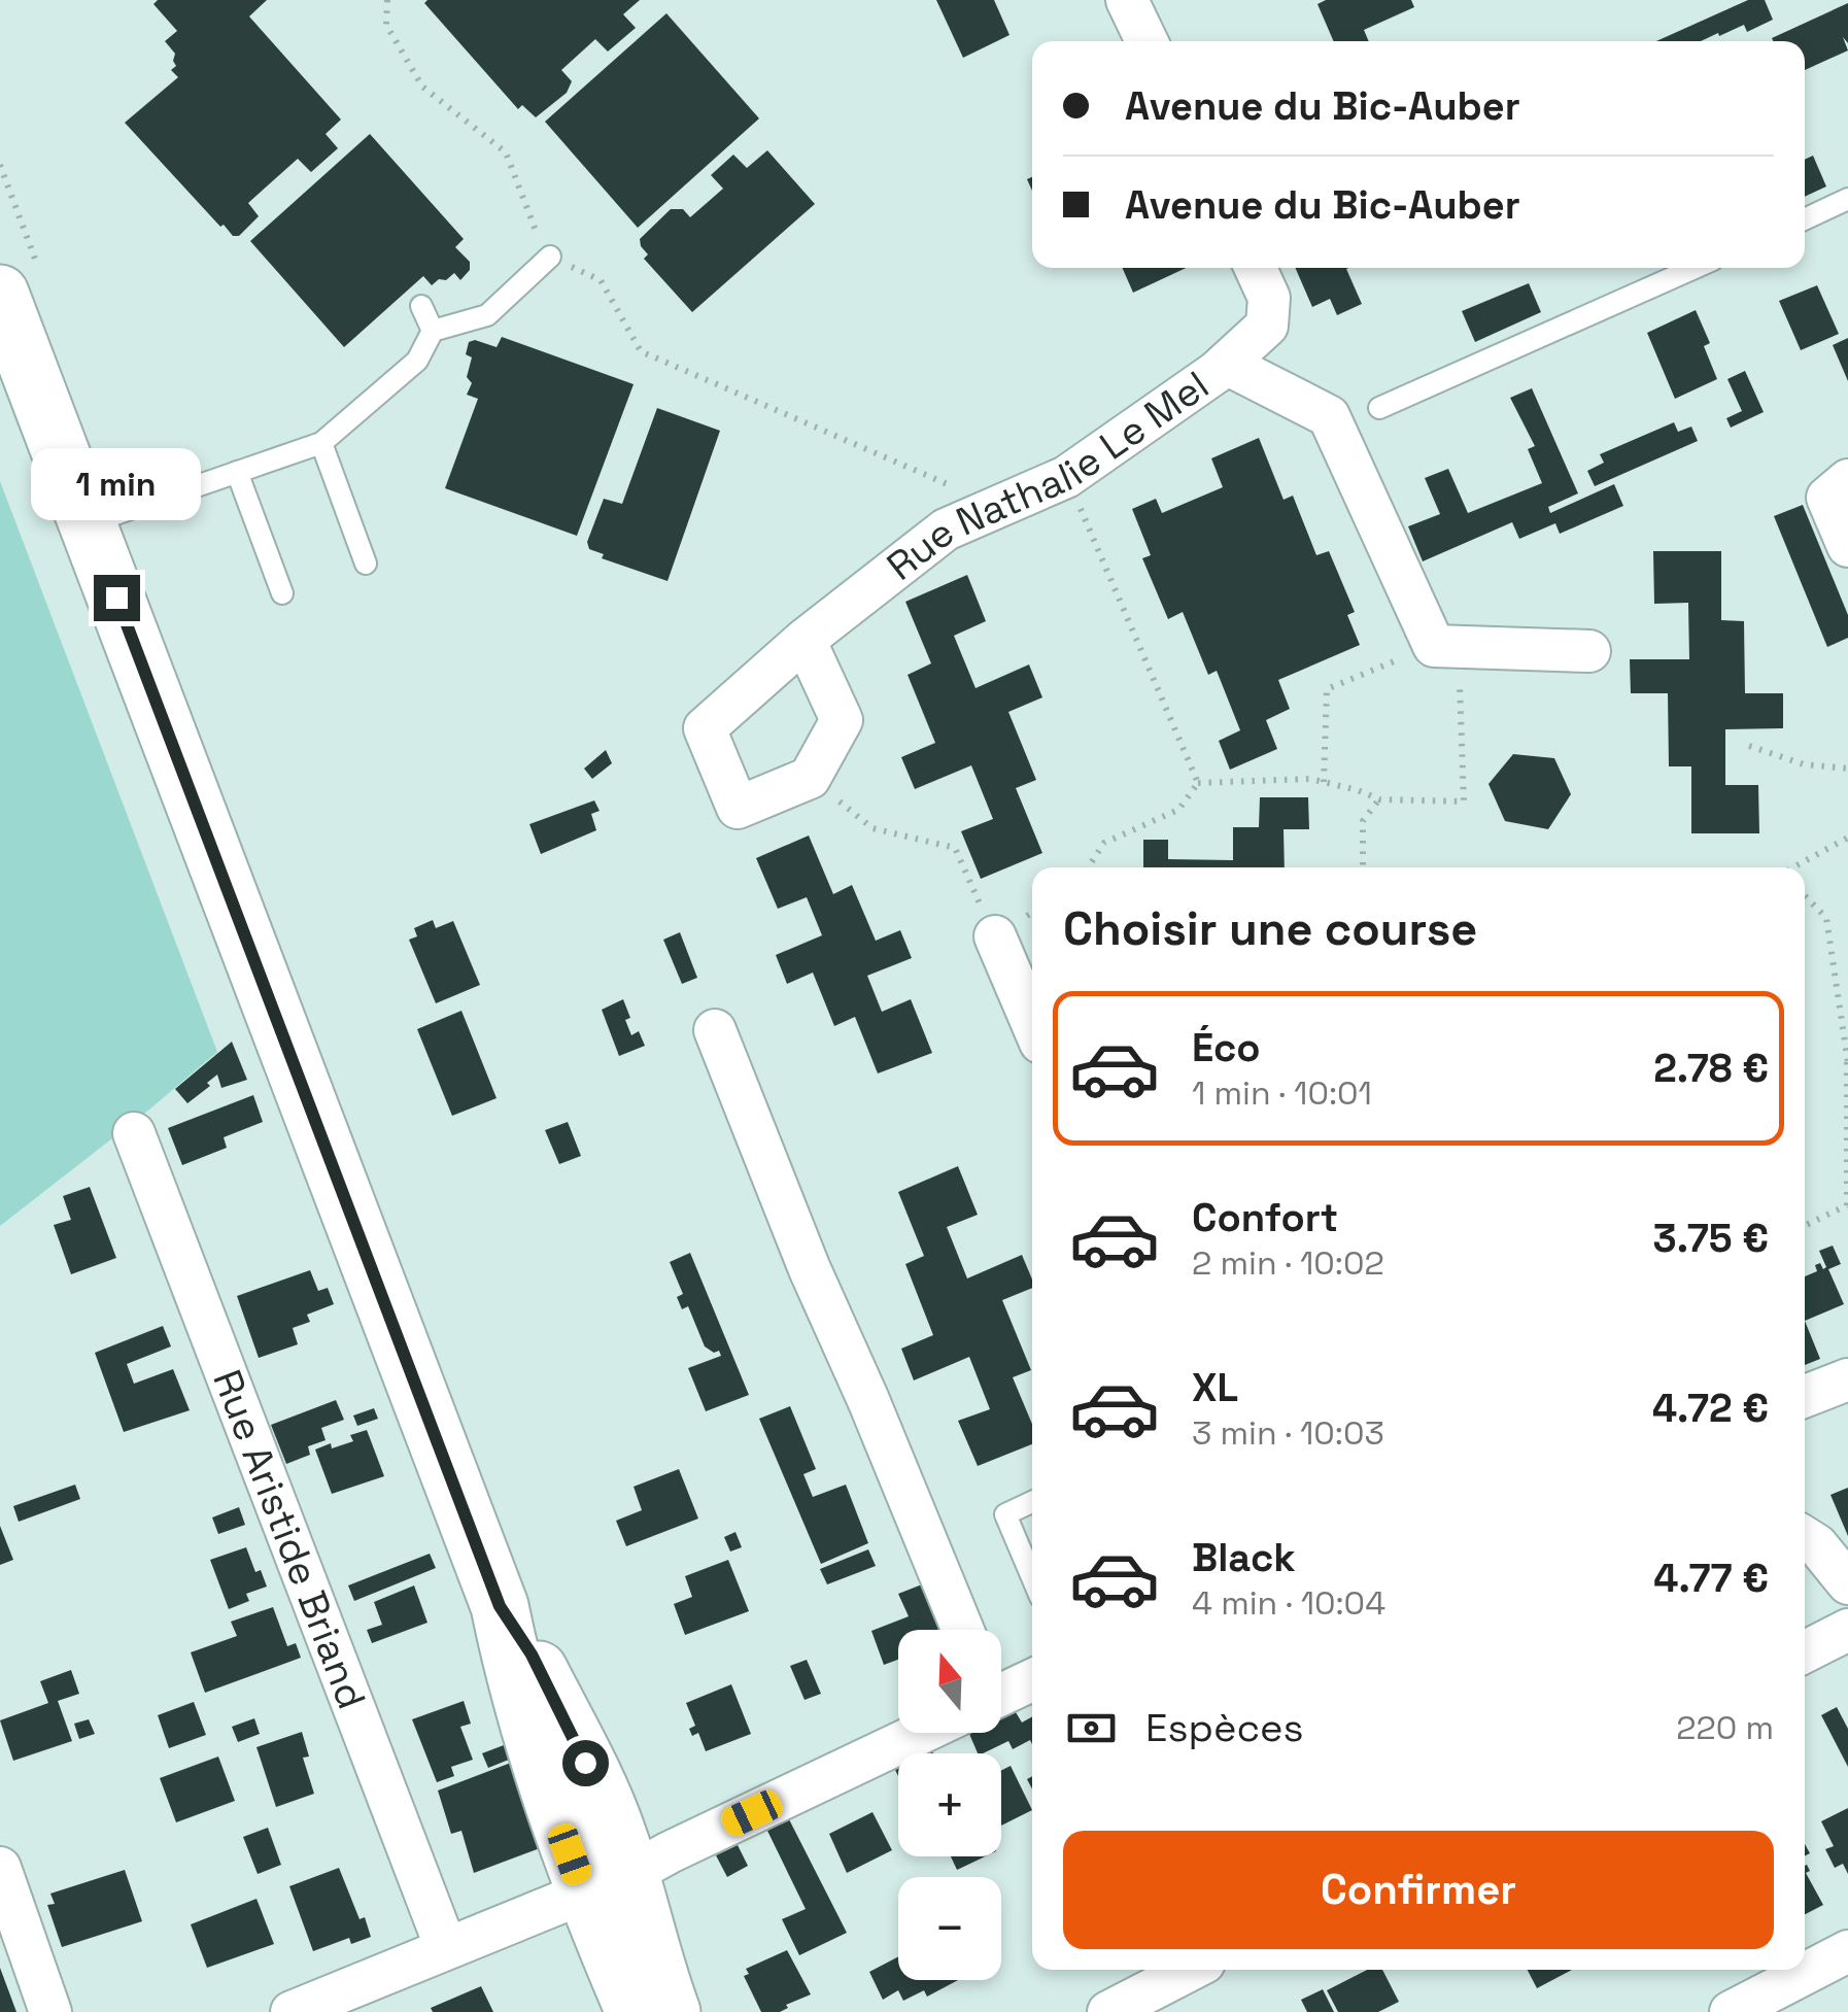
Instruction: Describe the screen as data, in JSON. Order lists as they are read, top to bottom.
{
  "streets": {
    "street": ["Rue Nathalie Le Mel", "Rue Aristide Briand"]
  },
  "north": "top",
  "page": {
    "banner": ["Avenue du Bic-Auber", "Avenue du Bic-Auber"],
    "bubble": "1 min",
    "heading": "Choisir une course",
    "list": [
      {
        "name": "Éco",
        "note": "1 min · 10:01",
        "value": "2.78 €"
      },
      {
        "name": "Confort",
        "note": "2 min · 10:02",
        "value": "3.75 €"
      },
      {
        "name": "XL",
        "note": "3 min · 10:03",
        "value": "4.72 €"
      },
      {
        "name": "Black",
        "note": "4 min · 10:04",
        "value": "4.77 €"
      }
    ],
    "map_buttons": ["+", "−"],
    "pay": ["Espèces", "220 m"],
    "buttons": "Confirmer"
  }
}
